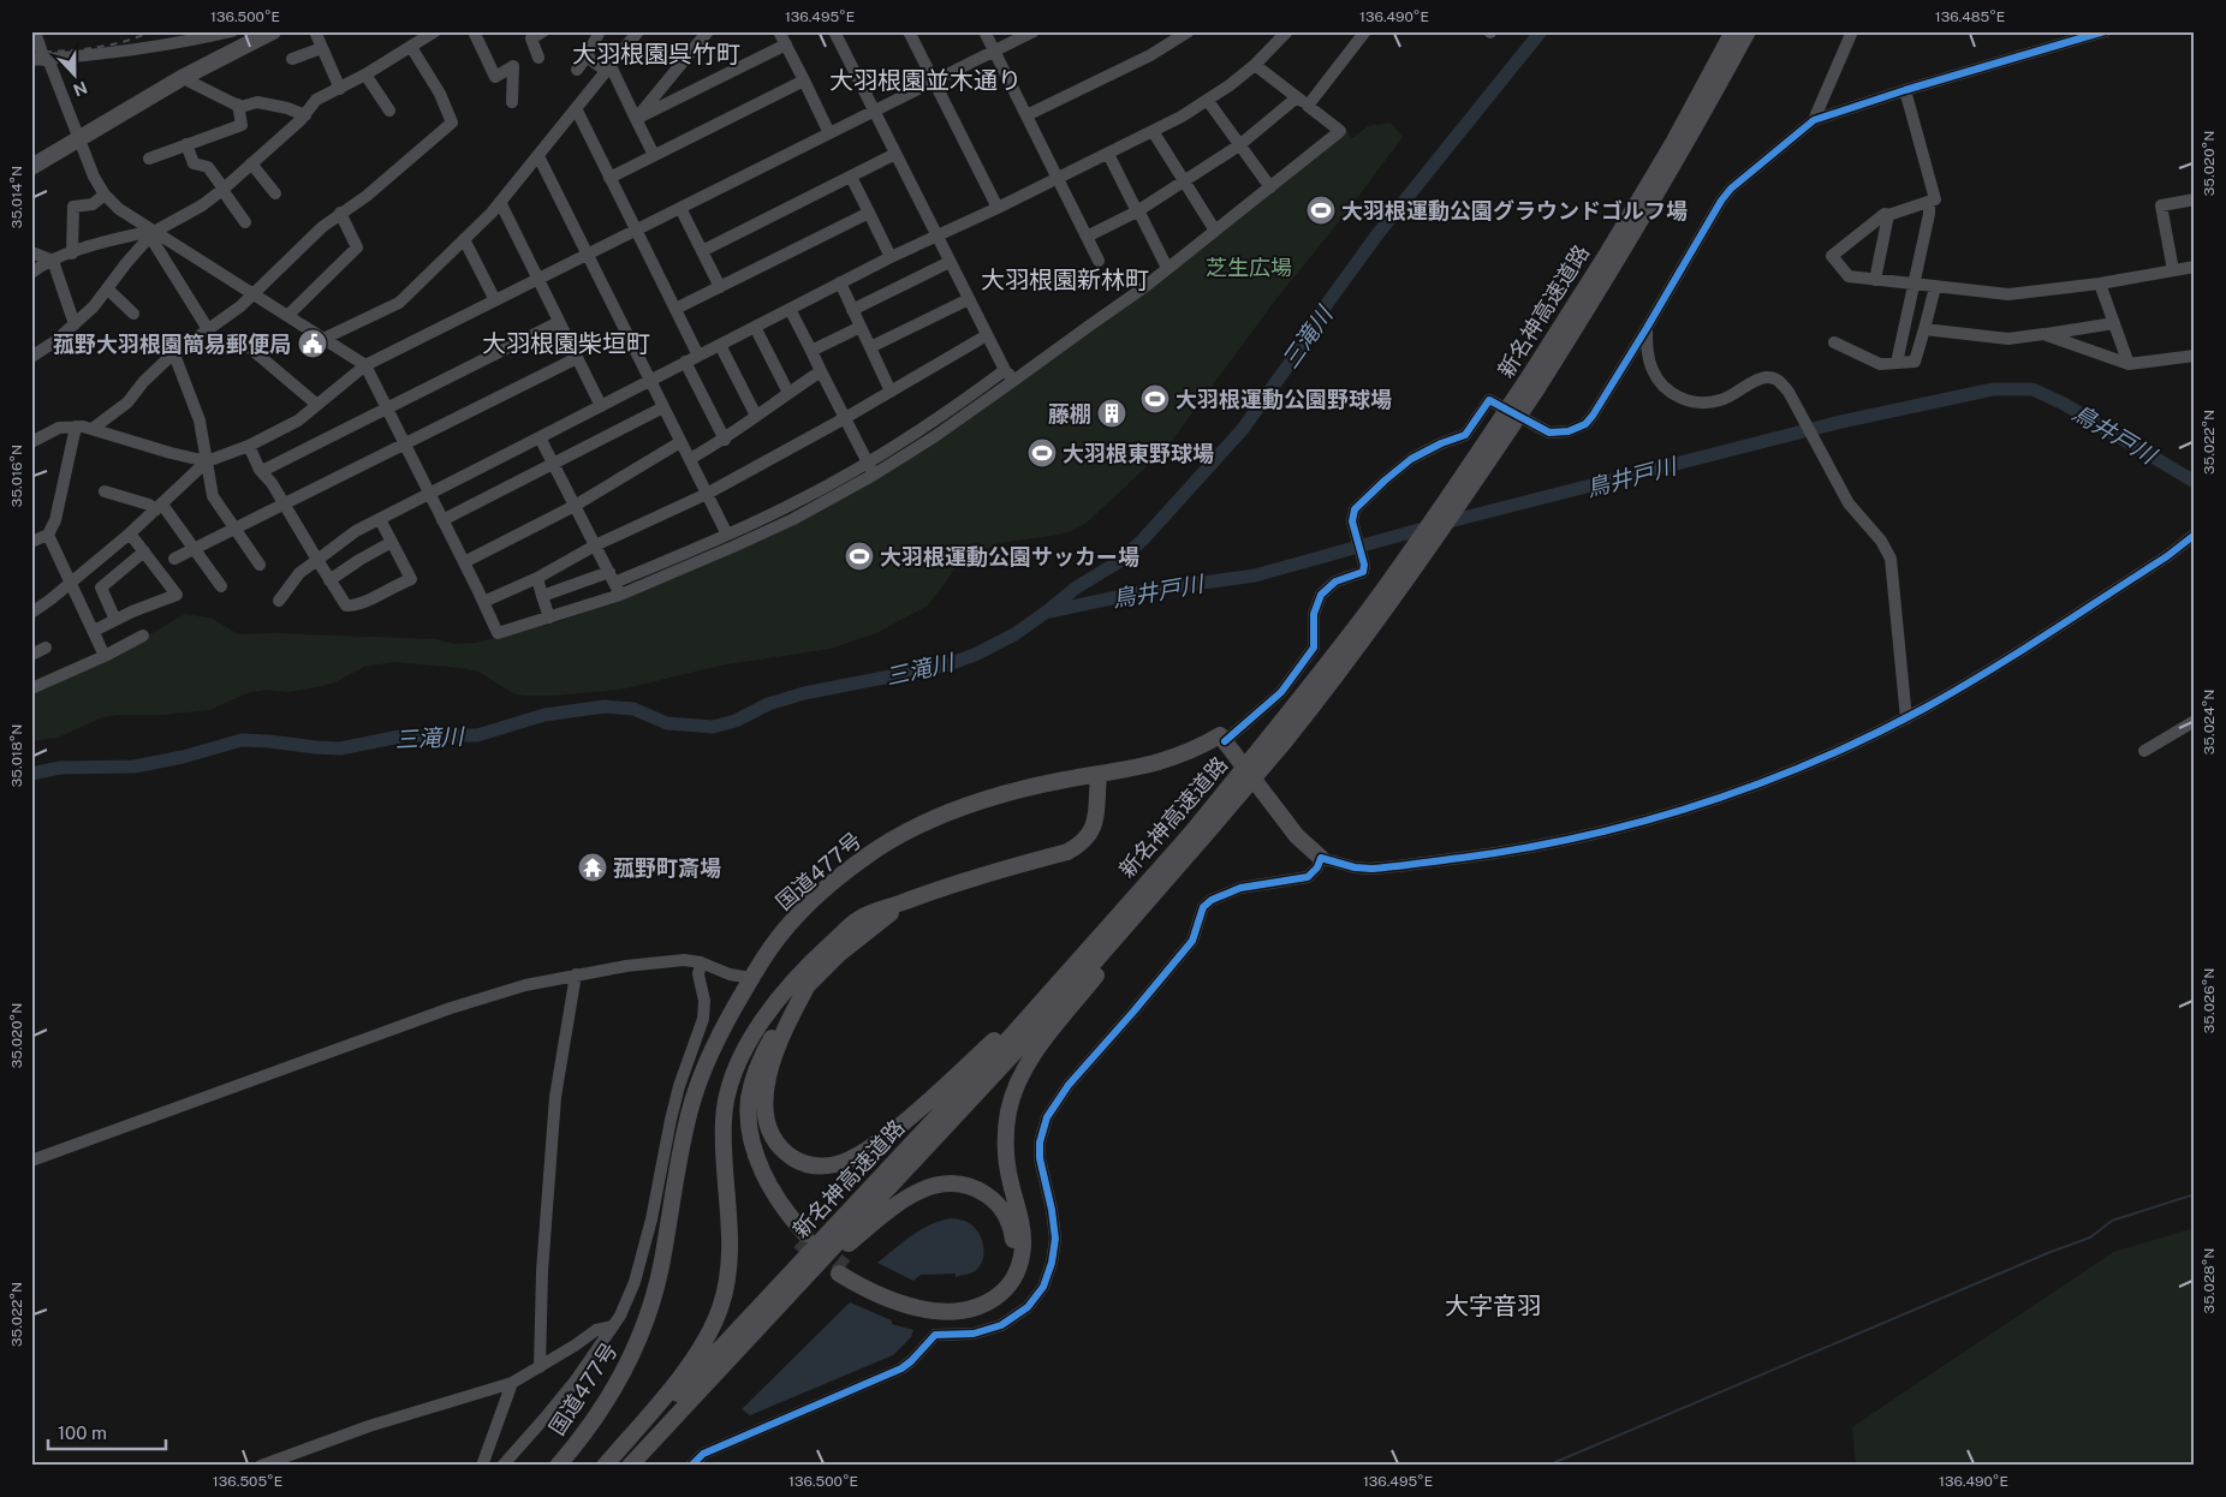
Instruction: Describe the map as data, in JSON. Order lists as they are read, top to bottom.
{
  "streets": {
    "highway": ["新名神高速道路", "国道477号"]
  },
  "districts": [
    "大羽根園呉竹町",
    "大羽根園並木通り",
    "大羽根園新林町",
    "大羽根園柴垣町",
    "大字音羽"
  ],
  "water": ["三滝川", "鳥井戸川"],
  "parks": ["芝生広場"],
  "places": {
    "sports": [
      "大羽根運動公園グラウンドゴルフ場",
      "大羽根運動公園野球場",
      "大羽根東野球場",
      "大羽根運動公園サッカー場"
    ],
    "public building": ["菰野大羽根園簡易郵便局"],
    "building": ["藤棚"],
    "temple": ["菰野町斎場"]
  },
  "scale_bar": "100 m",
  "north": "bottom",
  "coordinates": [
    "136.500°E",
    "136.495°E",
    "136.490°E",
    "136.485°E",
    "35.020°N",
    "35.014°N",
    "35.022°N",
    "35.016°N",
    "35.024°N",
    "35.018°N",
    "35.026°N",
    "35.028°N",
    "136.505°E"
  ]
}
